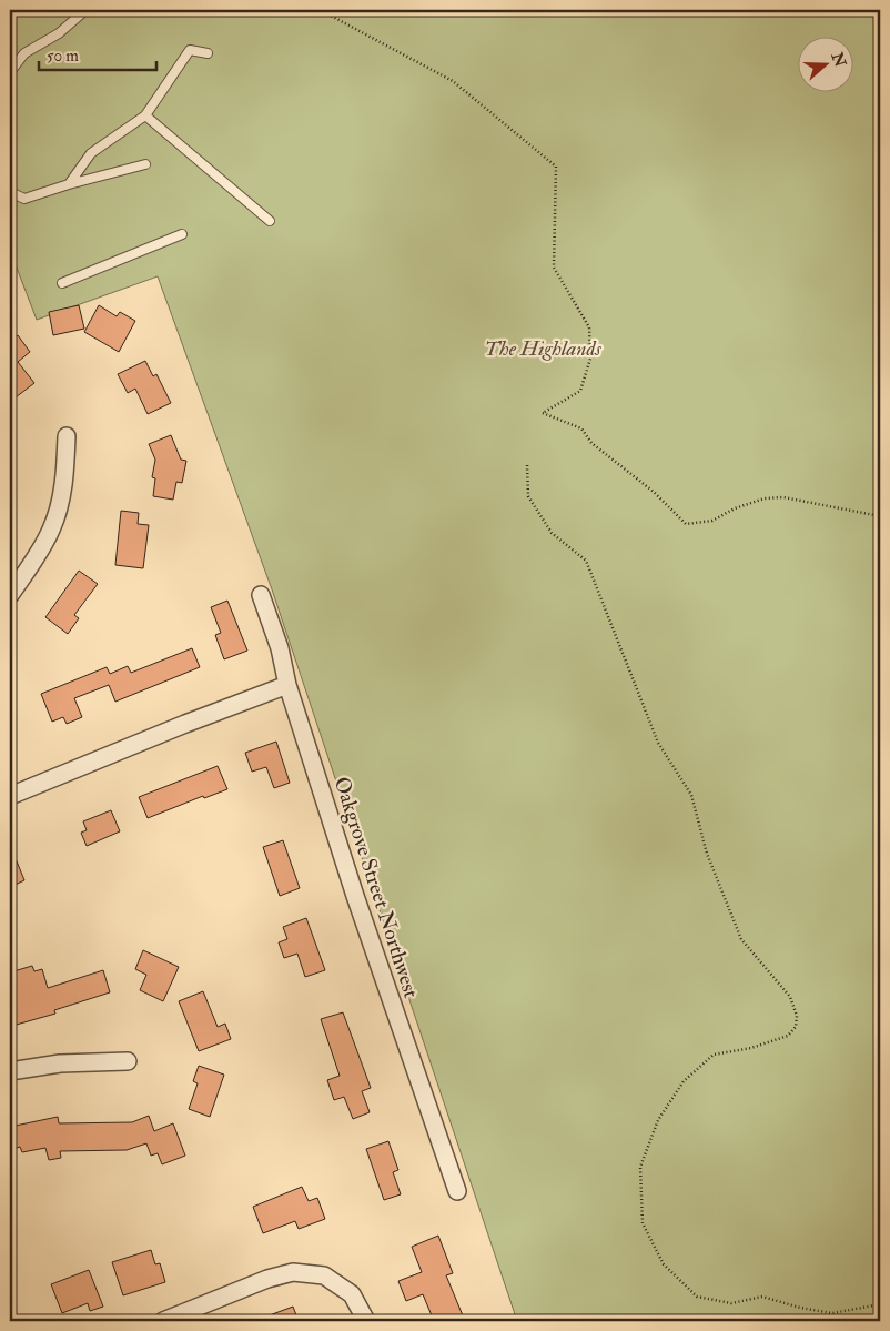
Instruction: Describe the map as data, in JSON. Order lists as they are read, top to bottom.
{
  "streets": {
    "street": ["Oakgrove Street Northwest"]
  },
  "parks": ["The Highlands"],
  "scale_bar": "50 m",
  "north": "right"
}
